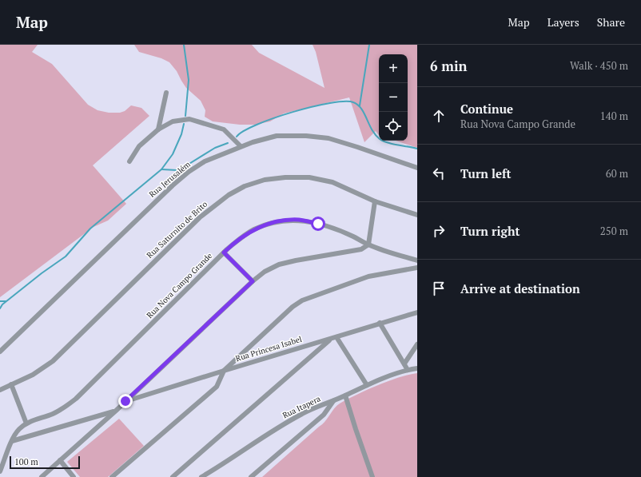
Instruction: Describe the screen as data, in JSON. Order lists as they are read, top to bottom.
{
  "streets": {
    "street": [
      "Rua Jerusalém",
      "Rua Saturnito de Brito",
      "Rua Nova Campo Grande",
      "Rua Princesa Isabel",
      "Rua Itapera"
    ]
  },
  "scale_bar": "100 m",
  "page": {
    "header": "Map",
    "nav": ["Map", "Layers", "Share"],
    "heading": ["6 min", "Walk · 450 m"],
    "map_buttons": ["+", "−"],
    "list": [
      ["Continue", "Rua Nova Campo Grande", "140 m"],
      ["Turn left", "60 m"],
      ["Turn right", "250 m"],
      "Arrive at destination"
    ],
    "scale": "100 m"
  }
}
